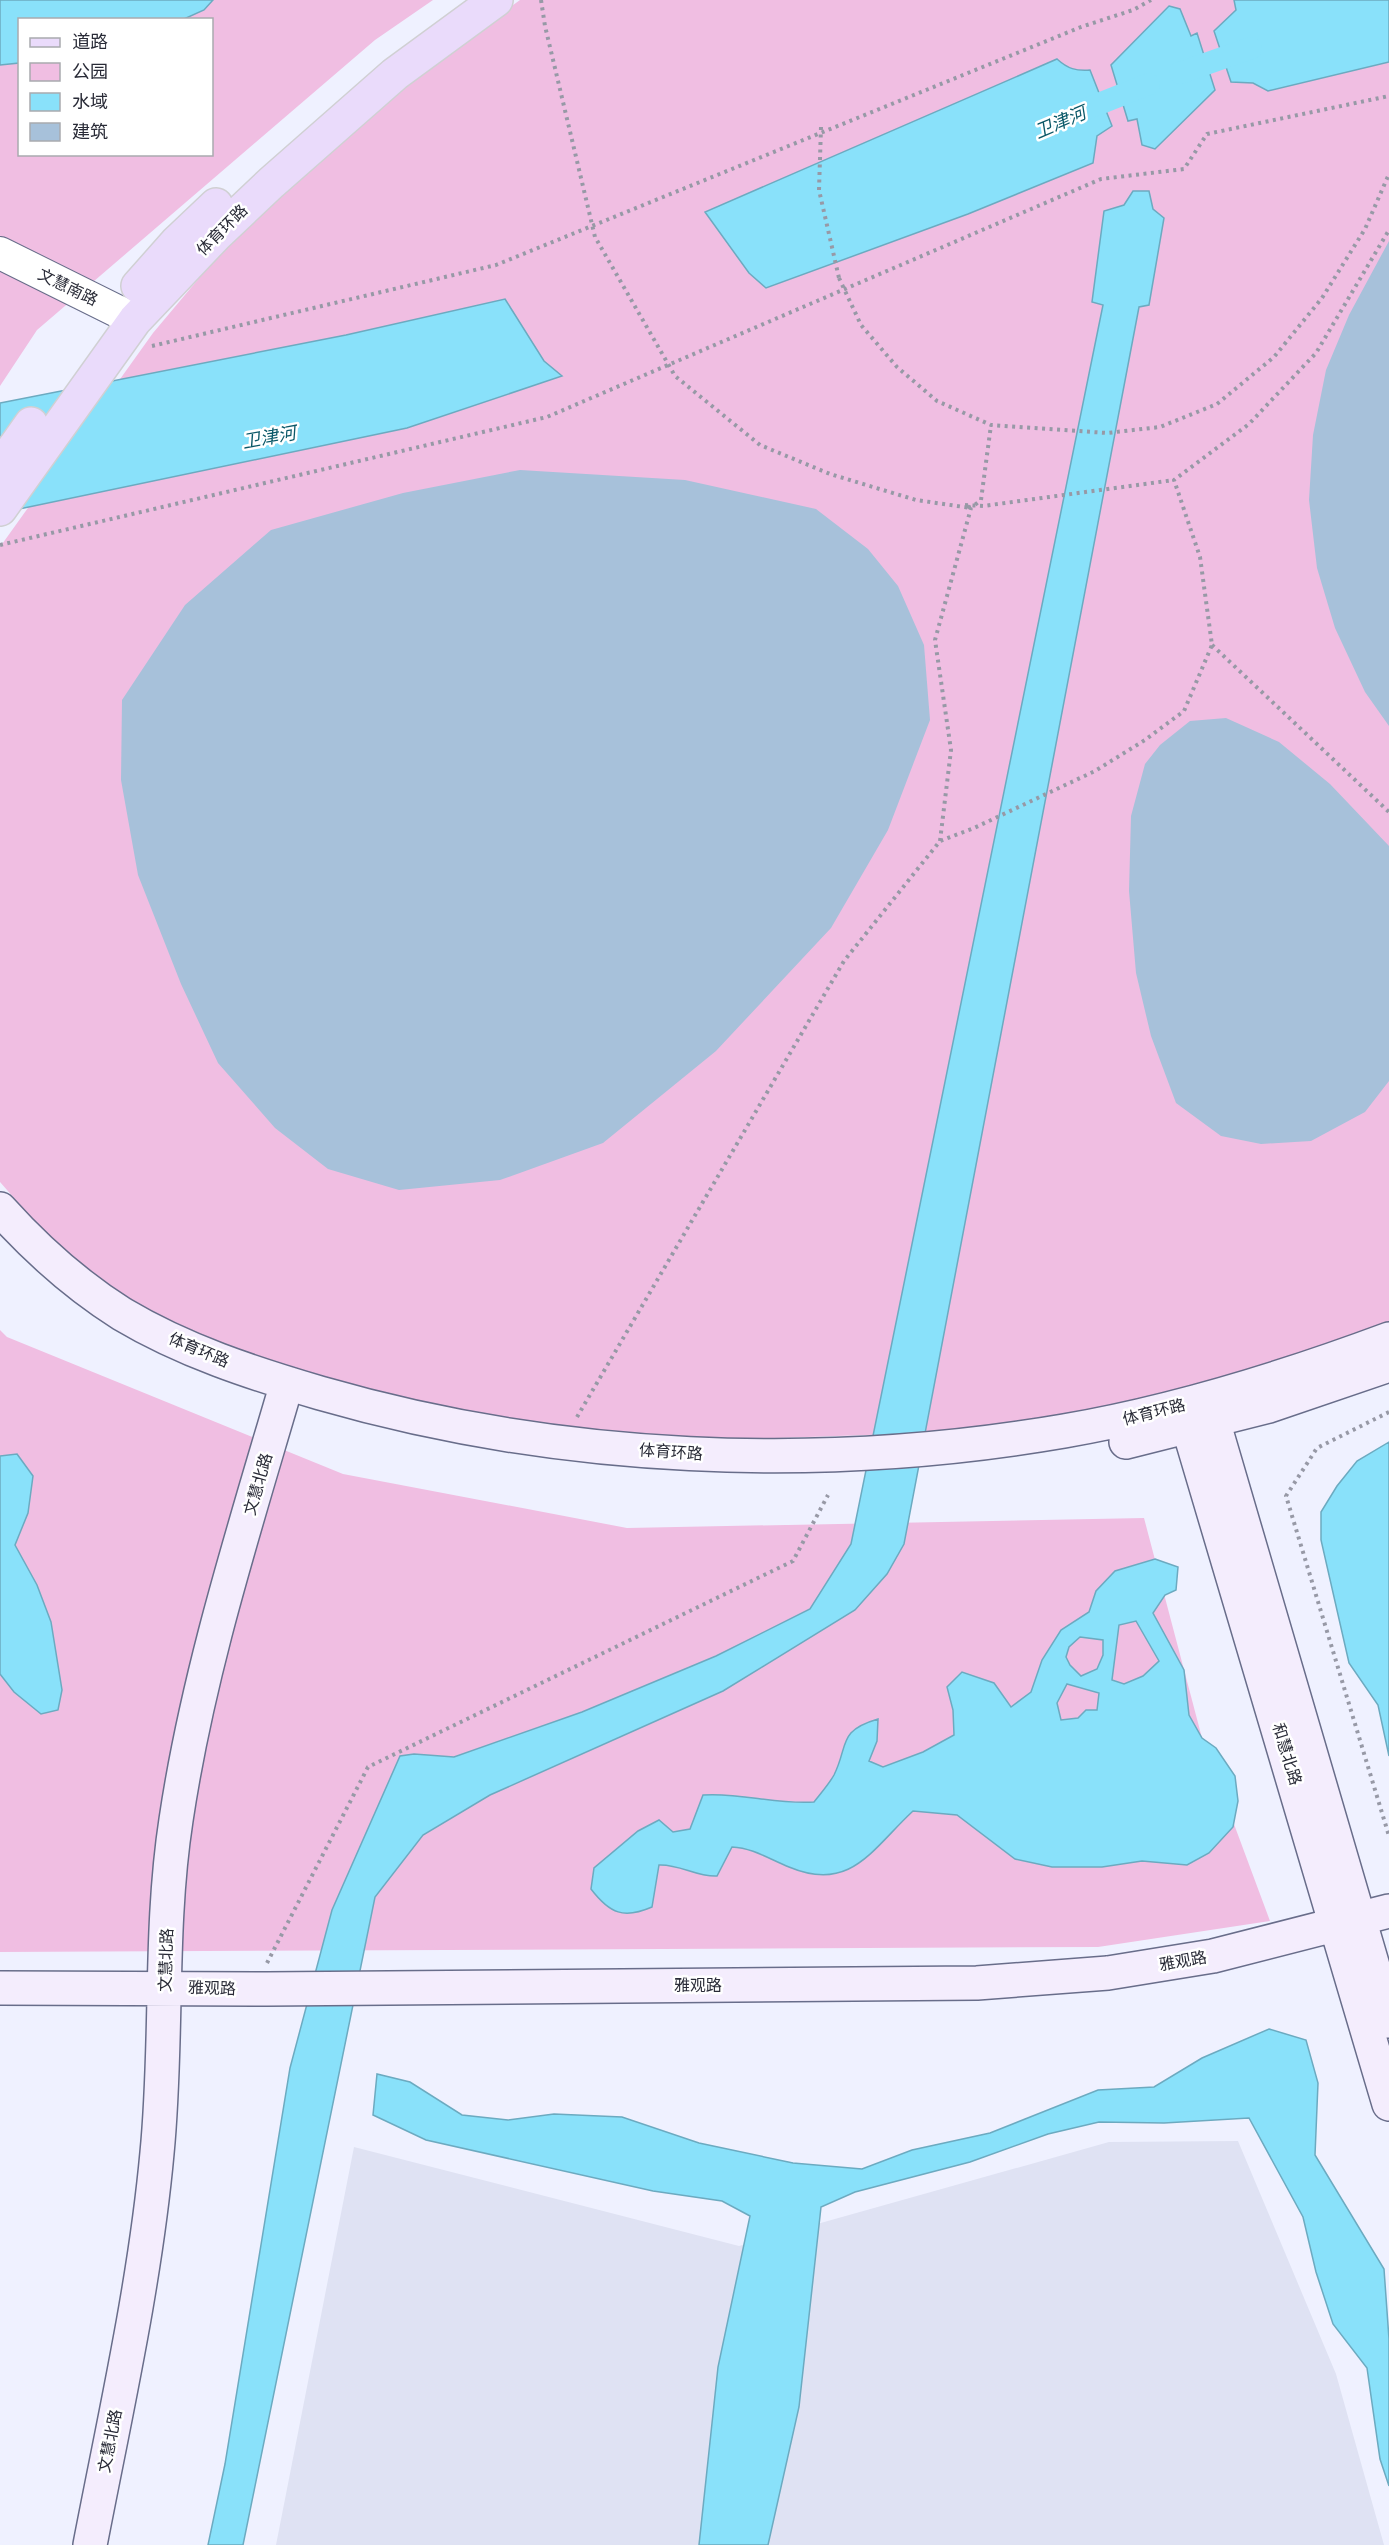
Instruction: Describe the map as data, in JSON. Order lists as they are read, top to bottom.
{
  "streets": {
    "main road": [
      "体育环路",
      "文慧北路",
      "和慧北路",
      "雅观路"
    ],
    "street": ["文慧南路"]
  },
  "crossings": [
    ["体育环路", "文慧南路"],
    ["体育环路", "文慧北路"],
    ["体育环路", "和慧北路"],
    ["文慧北路", "雅观路"],
    ["和慧北路", "雅观路"]
  ],
  "water": ["卫津河"],
  "legend": [
    "道路",
    "公园",
    "水域",
    "建筑"
  ]
}
